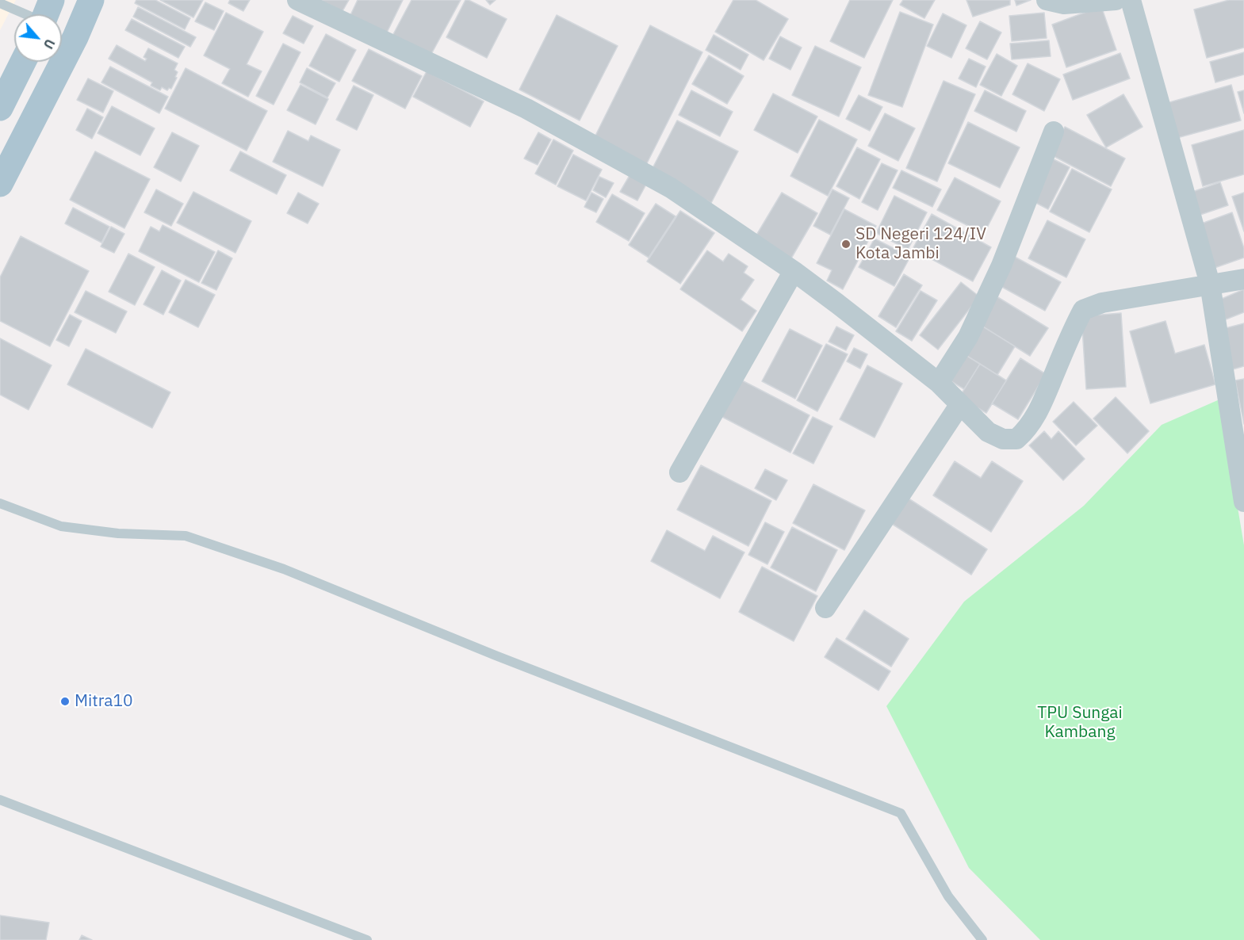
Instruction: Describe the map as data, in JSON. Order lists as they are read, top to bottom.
{
  "parks": ["TPU Sungai Kambang"],
  "places": ["SD Negeri 124/IV Kota Jambi", "Mitra10"],
  "north": "bottom right"
}
